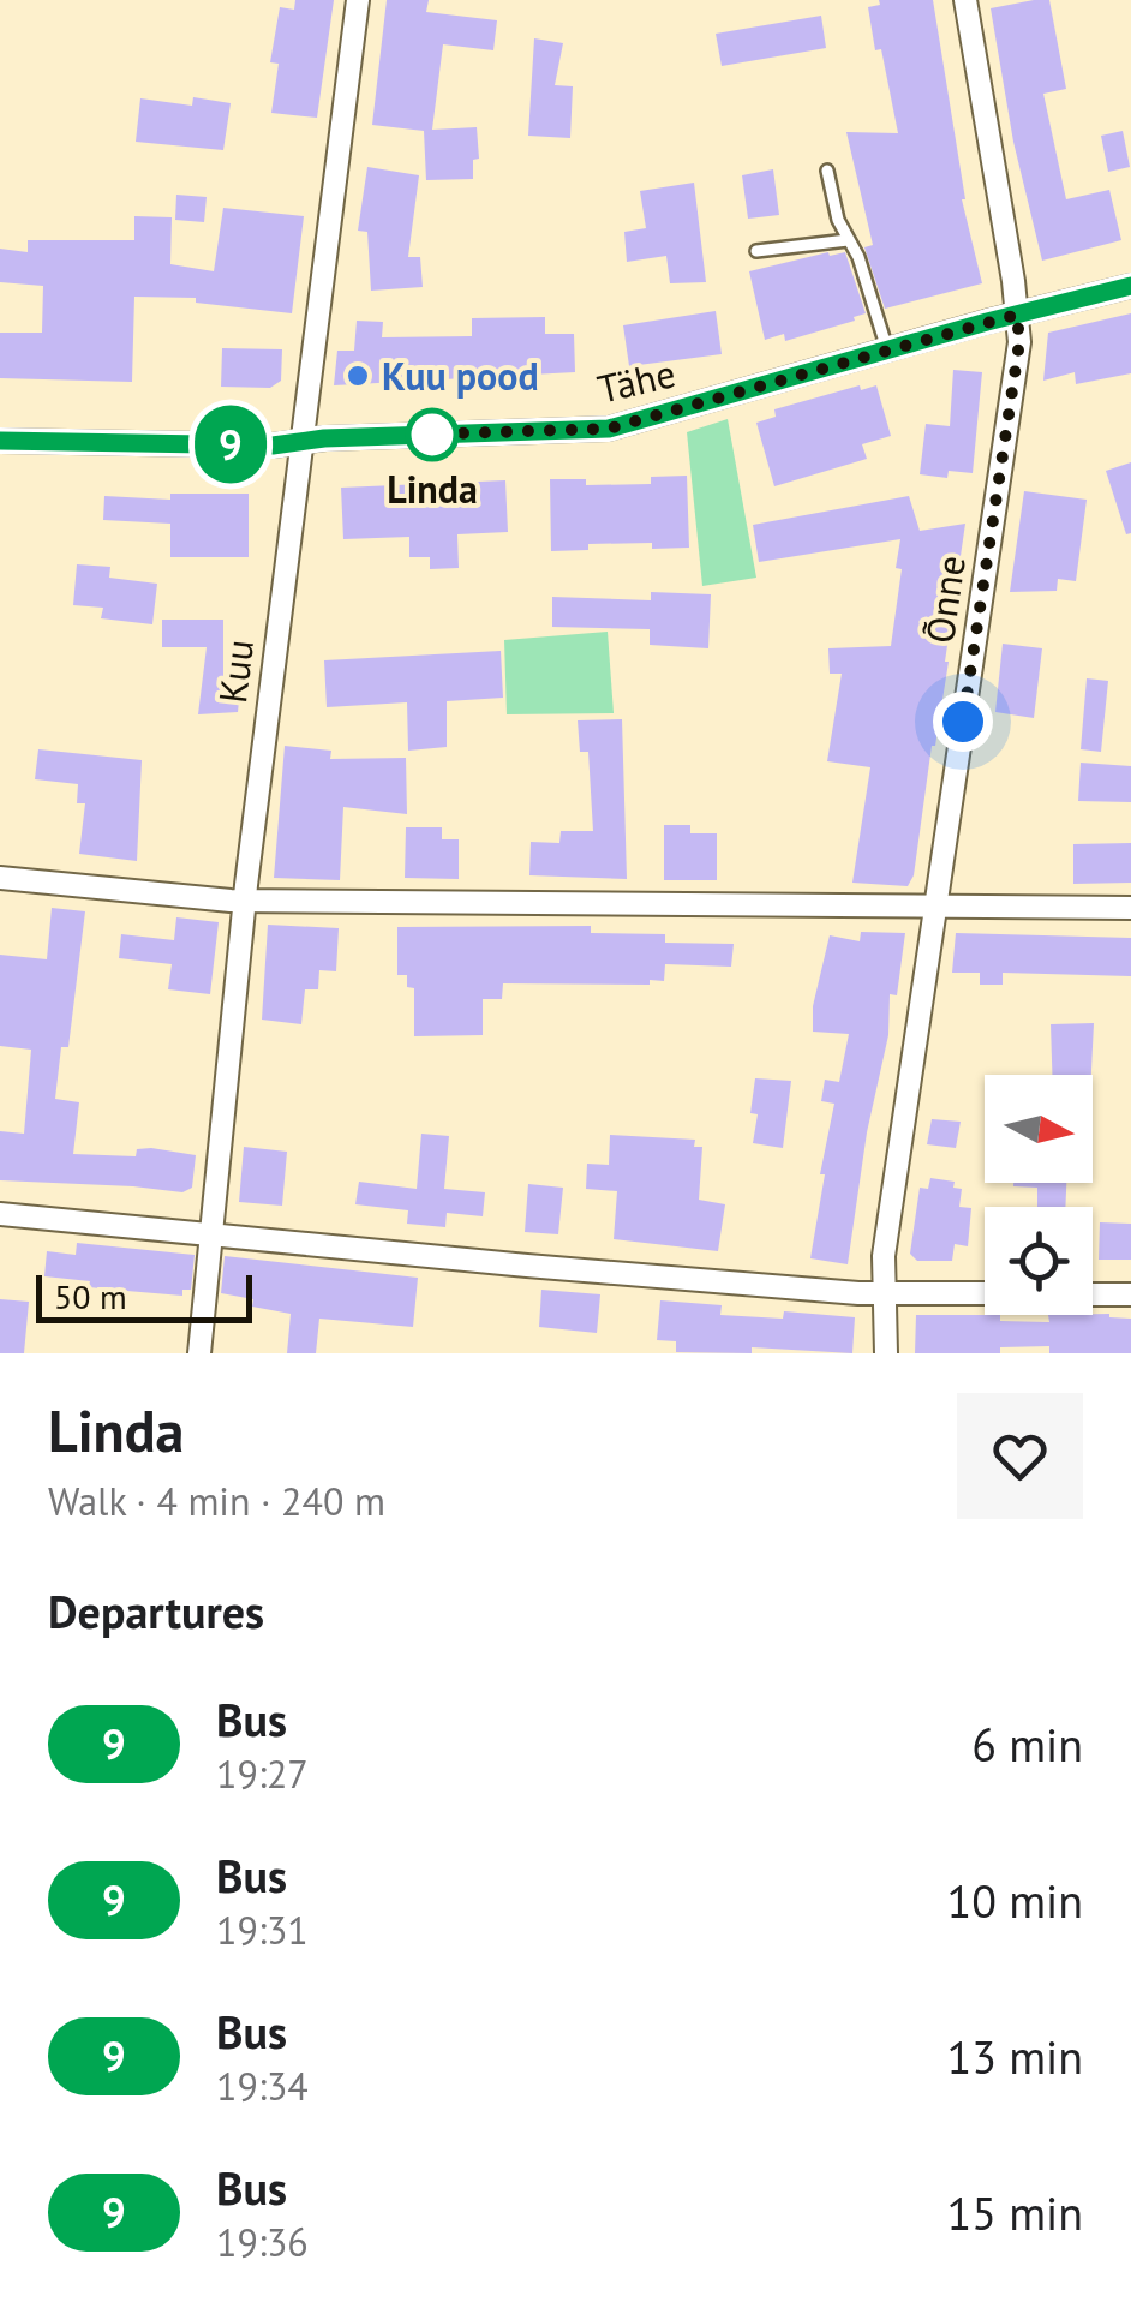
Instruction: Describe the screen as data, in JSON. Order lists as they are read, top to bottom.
{
  "streets": {
    "street": ["Tähe", "Õnne", "Kuu"]
  },
  "crossings": [
    ["Tähe", "Õnne"],
    ["Tähe", "Kuu"]
  ],
  "places": ["Kuu pood", "Linda"],
  "lines": ["bus line 9"],
  "scale_bar": "50 m",
  "north": "right",
  "page": {
    "on_map": "9",
    "scale": "50 m",
    "heading": [
      ["Linda", "Walk · 4 min · 240 m"],
      "Departures"
    ],
    "list": [
      {
        "mark": "9",
        "name": "Bus",
        "note": "19:27",
        "value": "6 min"
      },
      {
        "mark": "9",
        "name": "Bus",
        "note": "19:31",
        "value": "10 min"
      },
      {
        "mark": "9",
        "name": "Bus",
        "note": "19:34",
        "value": "13 min"
      },
      {
        "mark": "9",
        "name": "Bus",
        "note": "19:36",
        "value": "15 min"
      }
    ]
  }
}
